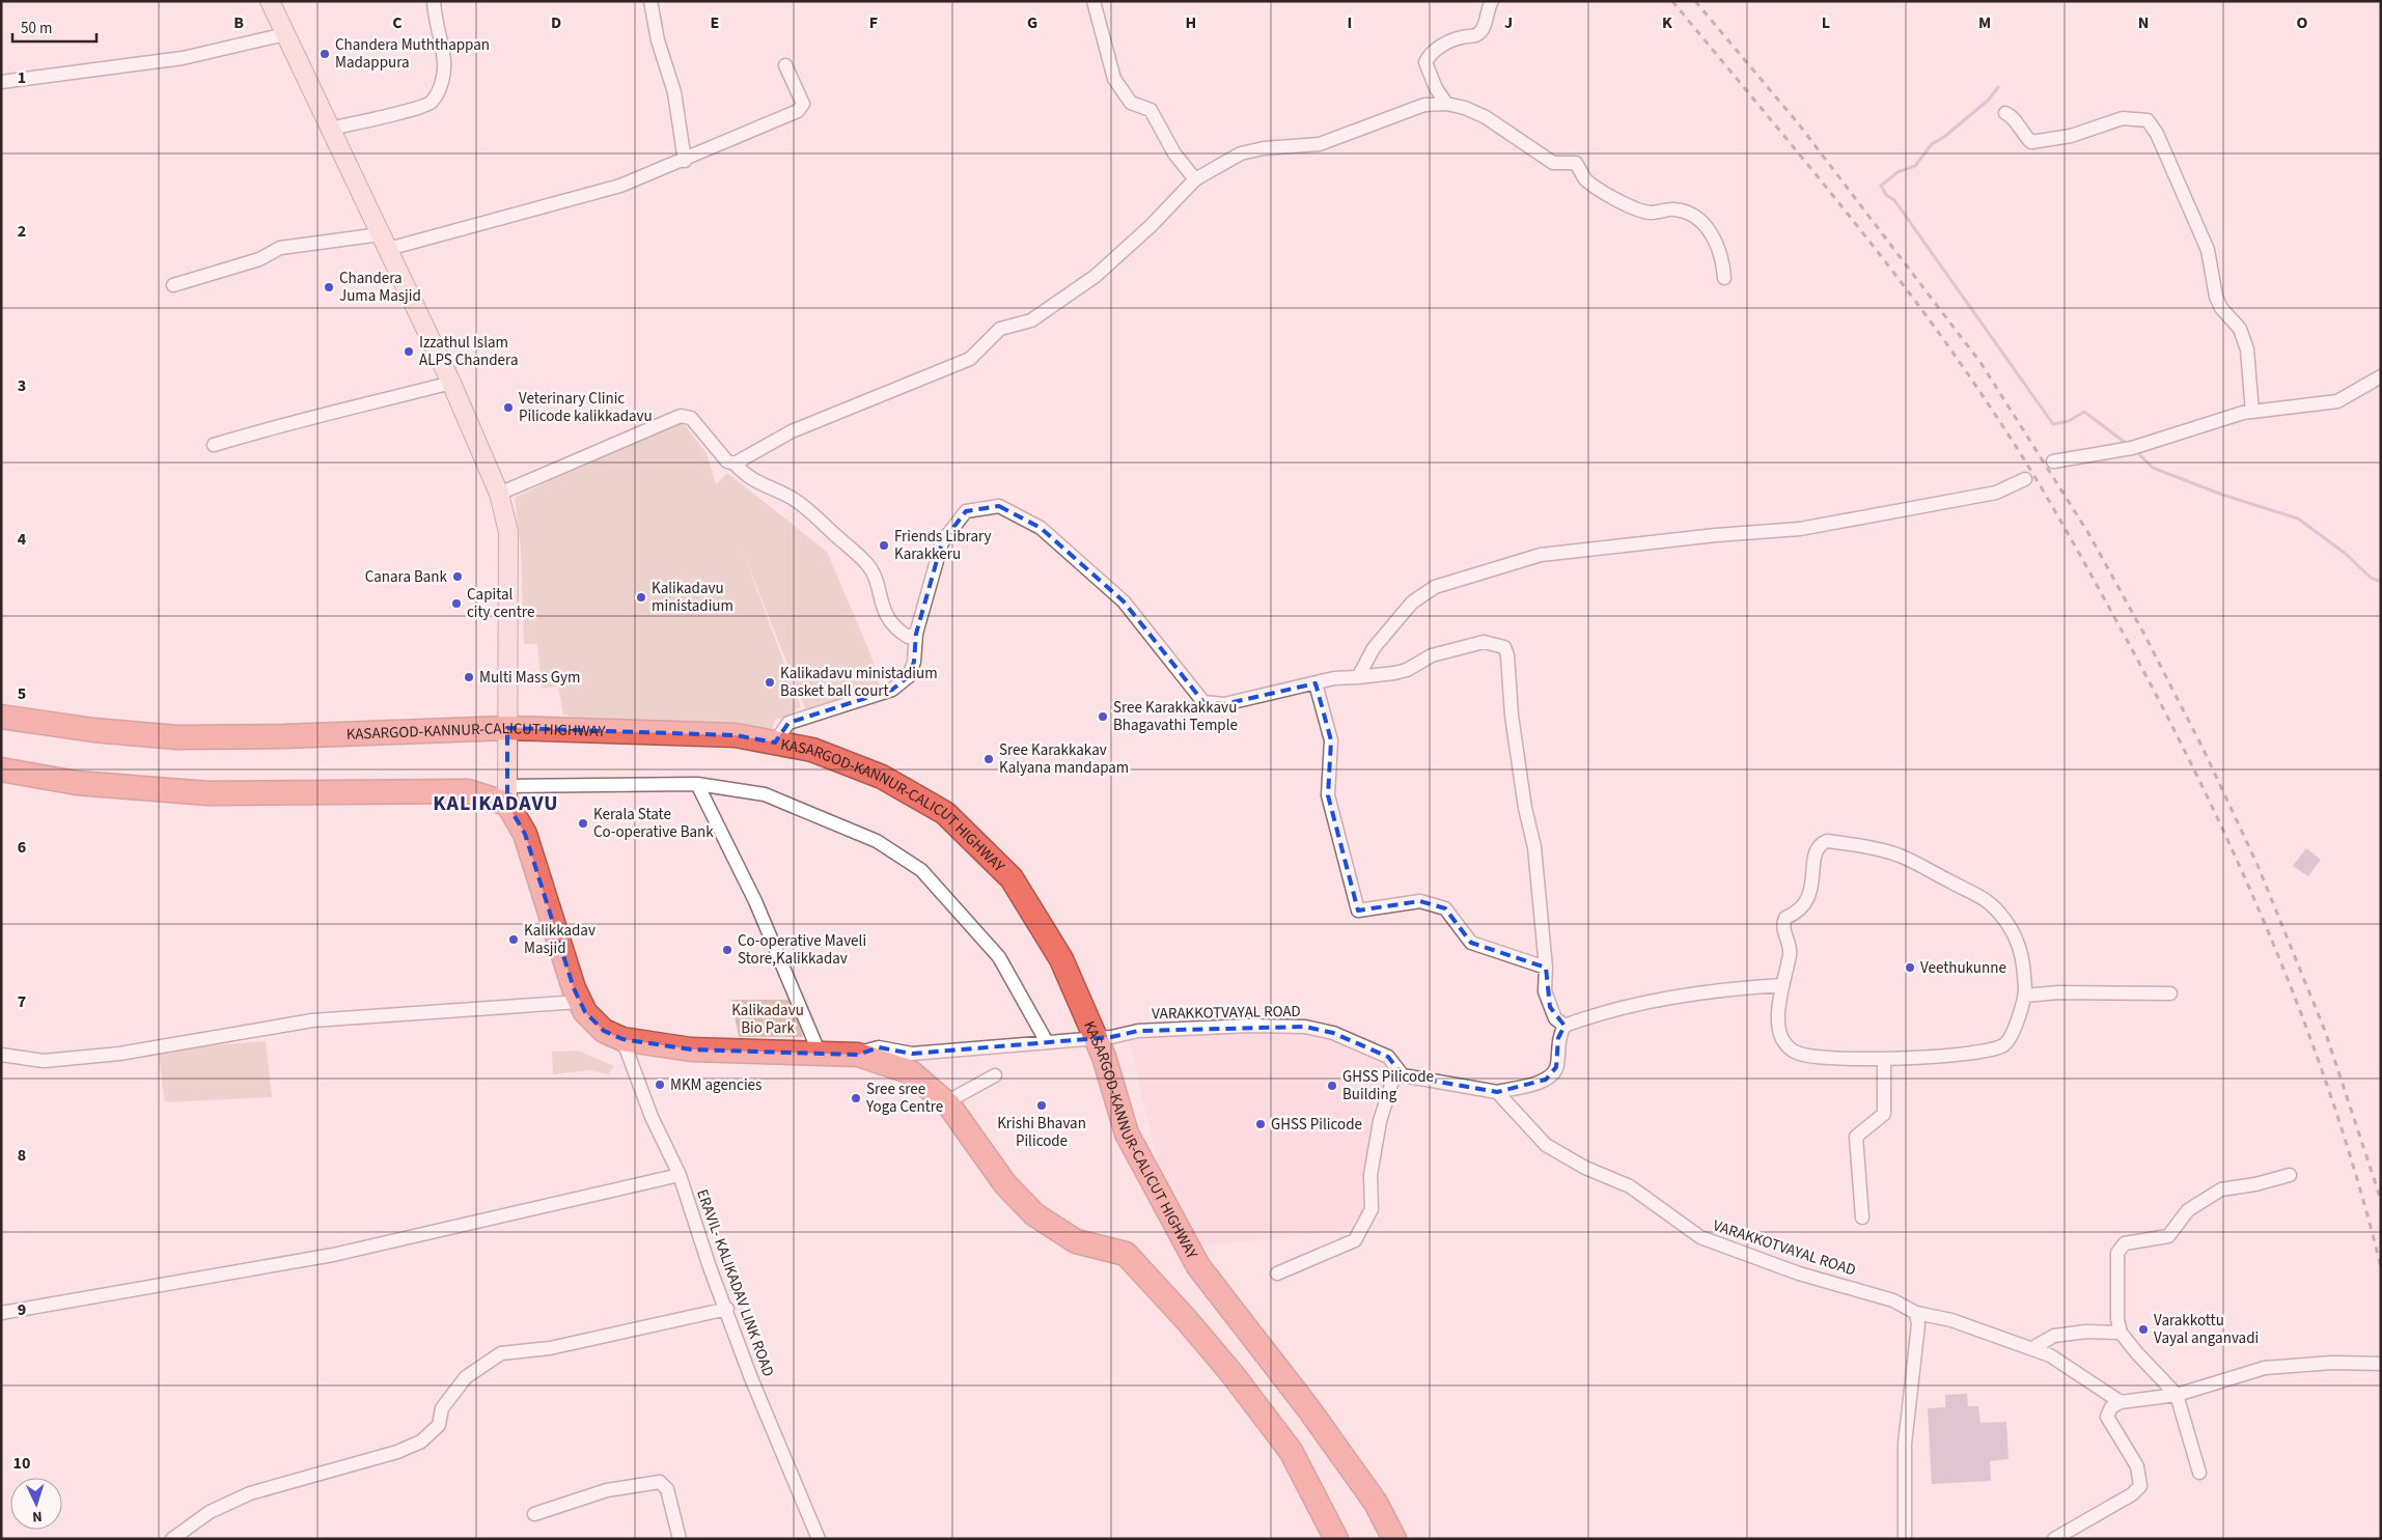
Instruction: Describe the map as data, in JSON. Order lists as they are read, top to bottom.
{
  "streets": {
    "highway": ["KASARGOD-KANNUR-CALICUT HIGHWAY"],
    "street": ["VARAKKOTVAYAL ROAD", "ERAVIL- KALIKADAV LINK ROAD"]
  },
  "crossings": [
    ["KASARGOD-KANNUR-CALICUT HIGHWAY", "VARAKKOTVAYAL ROAD"]
  ],
  "districts": ["KALIKADAVU"],
  "parks": ["Kalikadavu Bio Park"],
  "places": [
    "Chandera Muththappan Madappura",
    "Chandera Juma Masjid",
    "Izzathul Islam ALPS Chandera",
    "Veterinary Clinic Pilicode kalikkadavu",
    "Friends Library Karakkeru",
    "Canara Bank",
    "Kalikadavu ministadium",
    "Capital city centre",
    "Multi Mass Gym",
    "Kalikadavu ministadium Basket ball court",
    "Sree Karakkakkavu Bhagavathi Temple",
    "Sree Karakkakav Kalyana mandapam",
    "Kerala State Co-operative Bank",
    "Kalikkadav Masjid",
    "Co-operative Maveli Store,Kalikkadav",
    "Veethukunne",
    "MKM agencies",
    "GHSS Pilicode Building",
    "Sree sree Yoga Centre",
    "Krishi Bhavan Pilicode",
    "GHSS Pilicode",
    "Varakkottu Vayal anganvadi"
  ],
  "scale_bar": "50 m",
  "north": "bottom",
  "grid": {
    "columns": [
      "B",
      "C",
      "D",
      "E",
      "F",
      "G",
      "H",
      "I",
      "J",
      "K",
      "L",
      "M",
      "N",
      "O"
    ],
    "rows": [
      "1",
      "2",
      "3",
      "4",
      "5",
      "6",
      "7",
      "8",
      "9",
      "10"
    ]
  }
}
